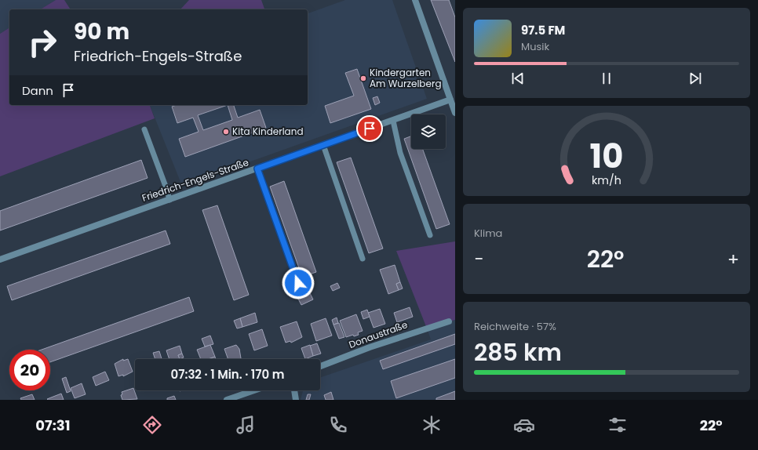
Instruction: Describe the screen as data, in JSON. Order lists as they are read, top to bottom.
{
  "streets": {
    "street": ["Friedrich-Engels-Straße", "Donaustraße"]
  },
  "places": ["Kindergarten Am Wurzelberg", "Kita Kinderland"],
  "page": {
    "turn": ["90 m", "Friedrich-Engels-Straße"],
    "song": ["97.5 FM", "Musik"],
    "then": "Dann",
    "tile": [
      "Klima",
      ["Reichweite · 57%", "285 km"]
    ],
    "heat": ["−", "22°", "+"],
    "limit": "20",
    "trip": "07:32 · 1 Min. · 170 m",
    "tabs": ["07:31", "22°"],
    "gauge": ["10", "km/h"]
  }
}
